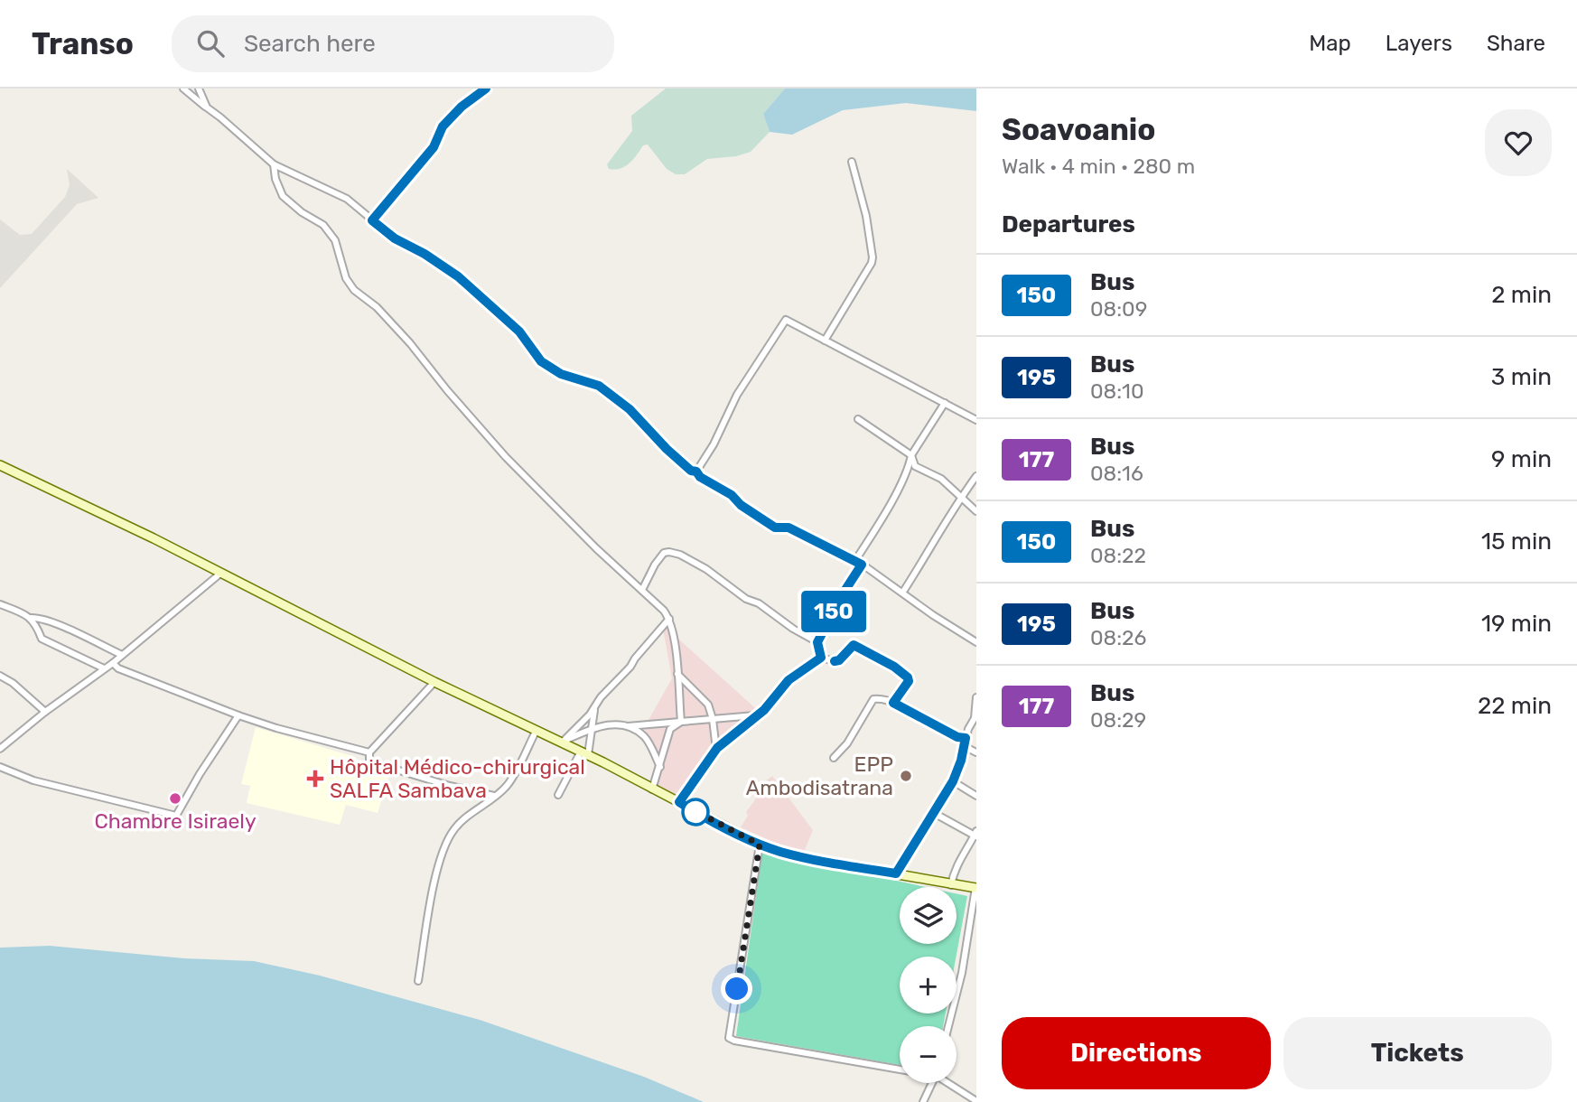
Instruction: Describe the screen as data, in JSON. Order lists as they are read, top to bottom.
{
  "places": {
    "other": ["EPP Ambodisatrana", "Chambre Isiraely"],
    "health": ["Hôpital Médico-chirurgical SALFA Sambava"]
  },
  "lines": ["bus line 150"],
  "page": {
    "header": "Transo",
    "search": "Search here",
    "nav": ["Map", "Layers", "Share"],
    "on_map": "150",
    "heading": [
      ["Soavoanio", "Walk · 4 min · 280 m"],
      "Departures"
    ],
    "list": [
      {
        "mark": "150",
        "name": "Bus",
        "note": "08:09",
        "value": "2 min"
      },
      {
        "mark": "195",
        "name": "Bus",
        "note": "08:10",
        "value": "3 min"
      },
      {
        "mark": "177",
        "name": "Bus",
        "note": "08:16",
        "value": "9 min"
      },
      {
        "mark": "150",
        "name": "Bus",
        "note": "08:22",
        "value": "15 min"
      },
      {
        "mark": "195",
        "name": "Bus",
        "note": "08:26",
        "value": "19 min"
      },
      {
        "mark": "177",
        "name": "Bus",
        "note": "08:29",
        "value": "22 min"
      }
    ],
    "map_buttons": ["+", "−"],
    "buttons": ["Directions", "Tickets"]
  }
}
